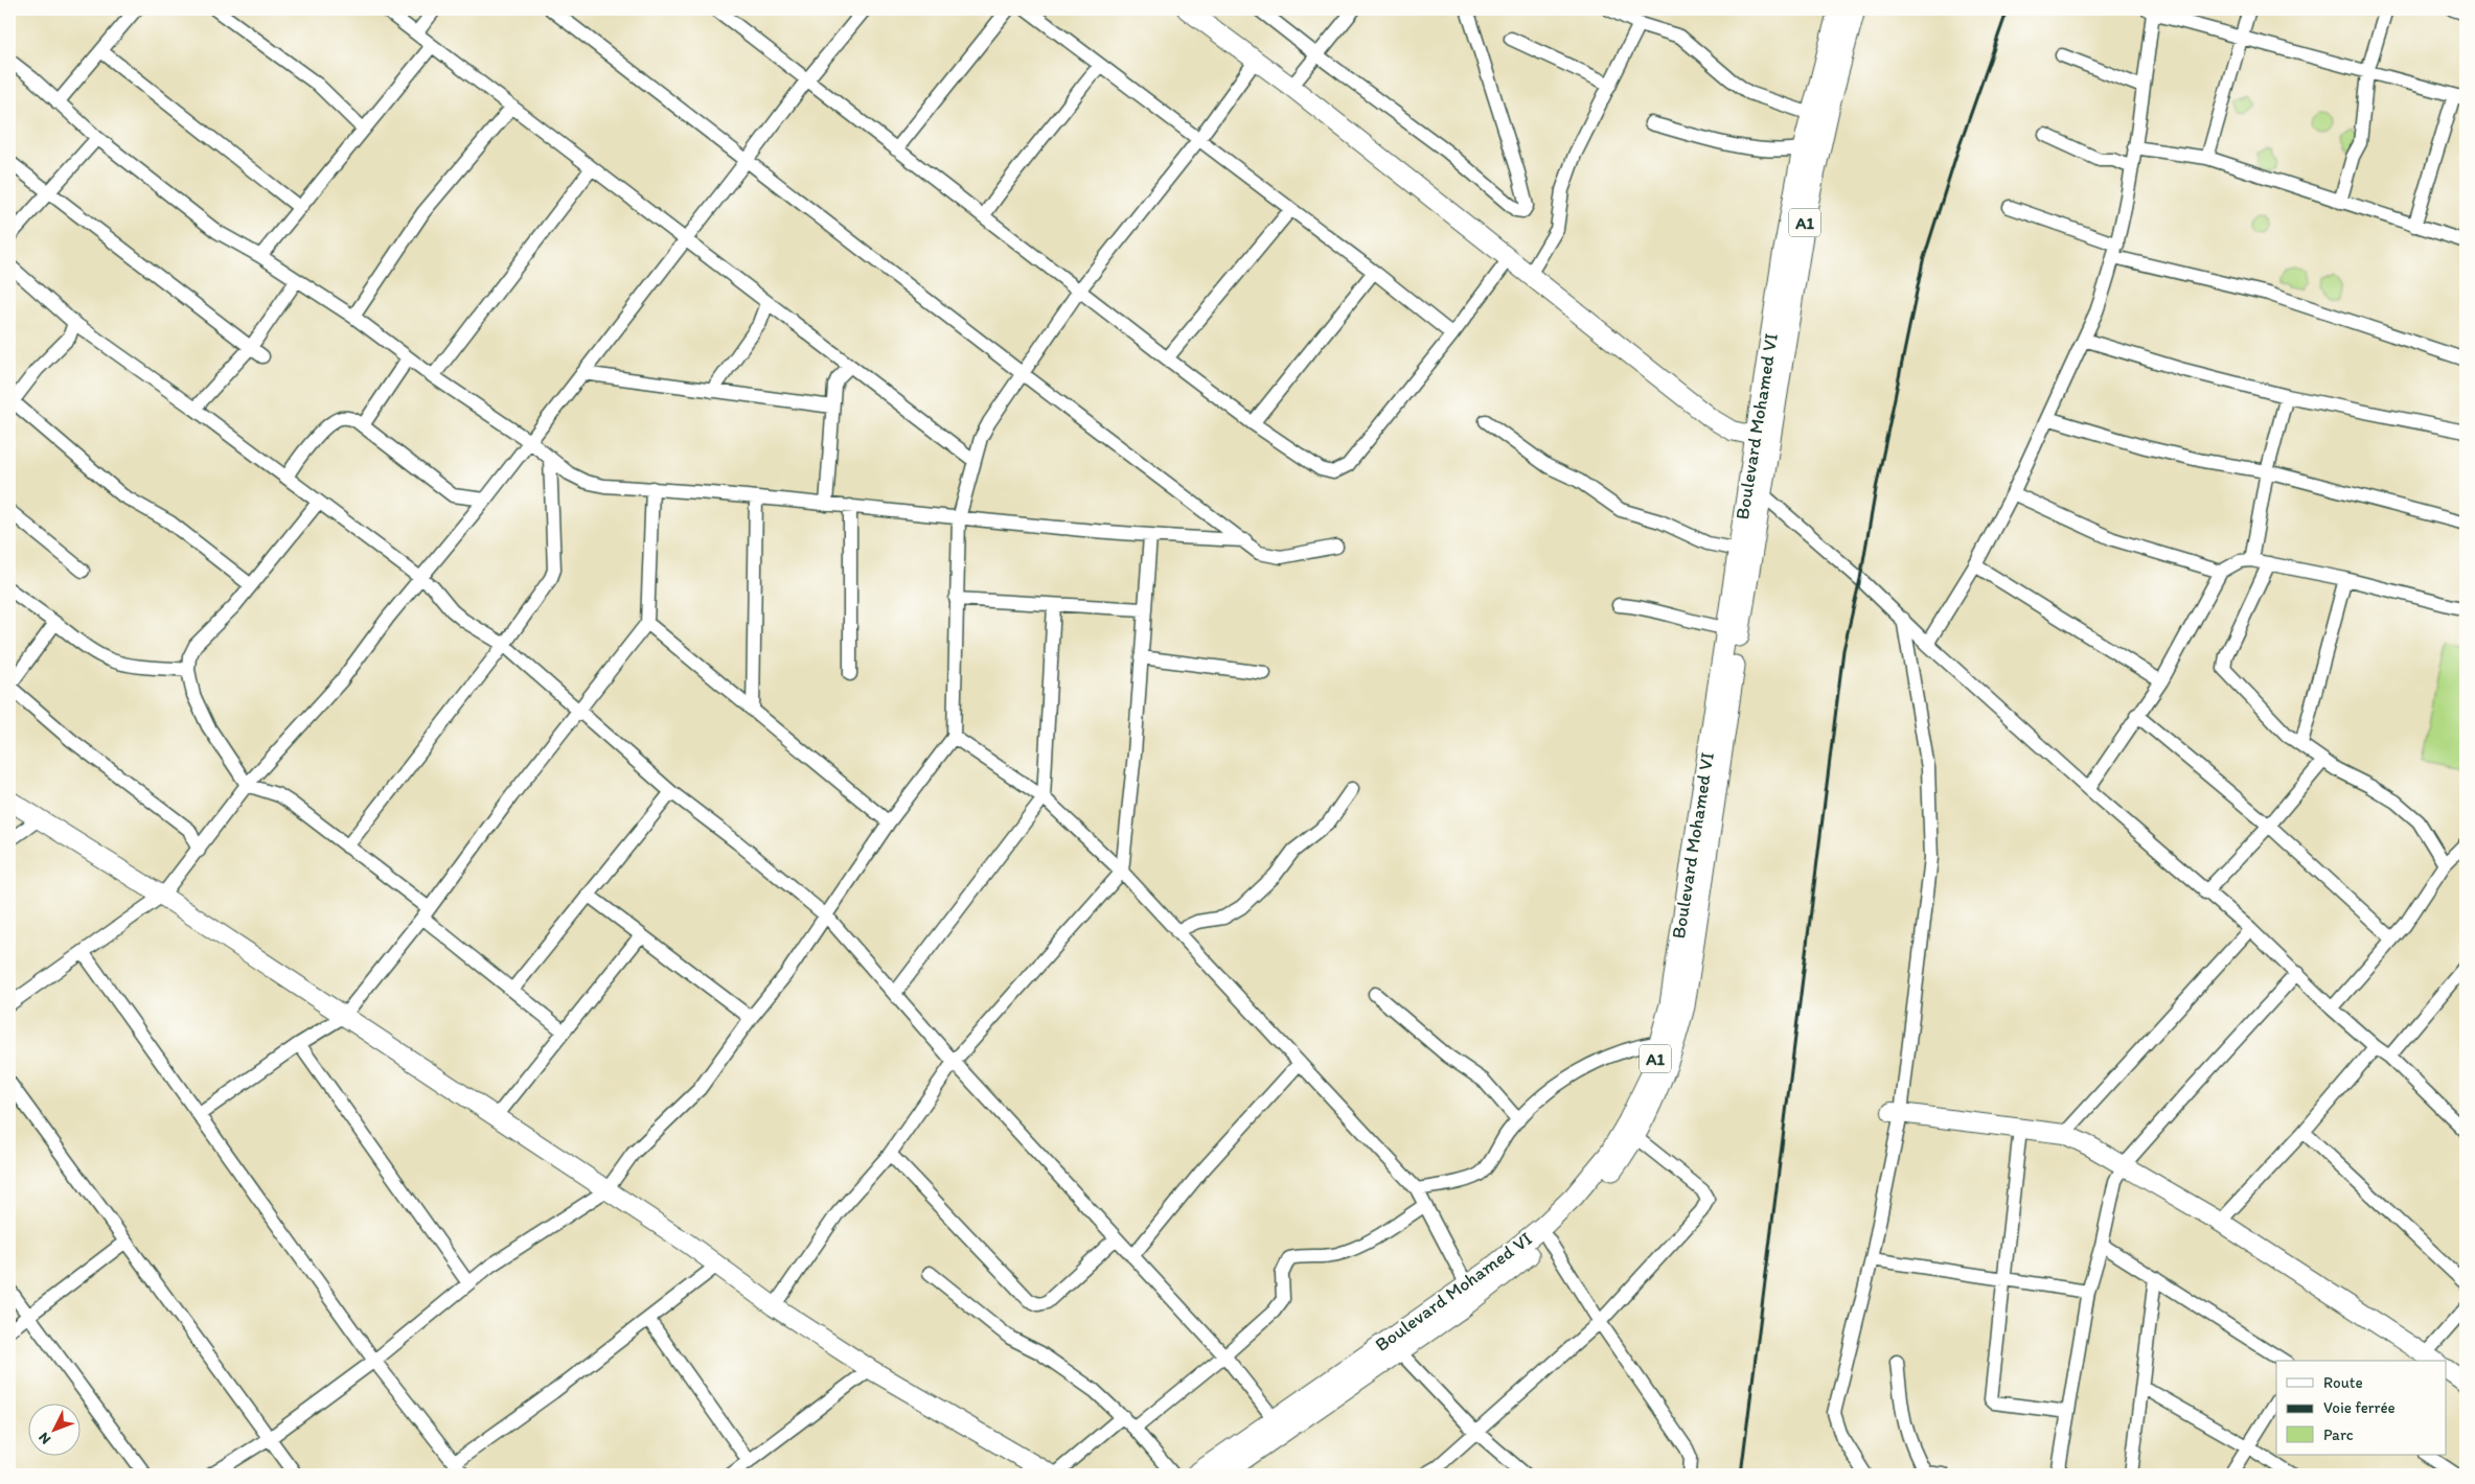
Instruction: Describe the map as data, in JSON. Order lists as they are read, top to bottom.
{
  "streets": {
    "main road": ["A1", "Boulevard Mohamed VI"]
  },
  "legend": ["Route", "Voie ferrée", "Parc"],
  "north": "bottom left"
}
